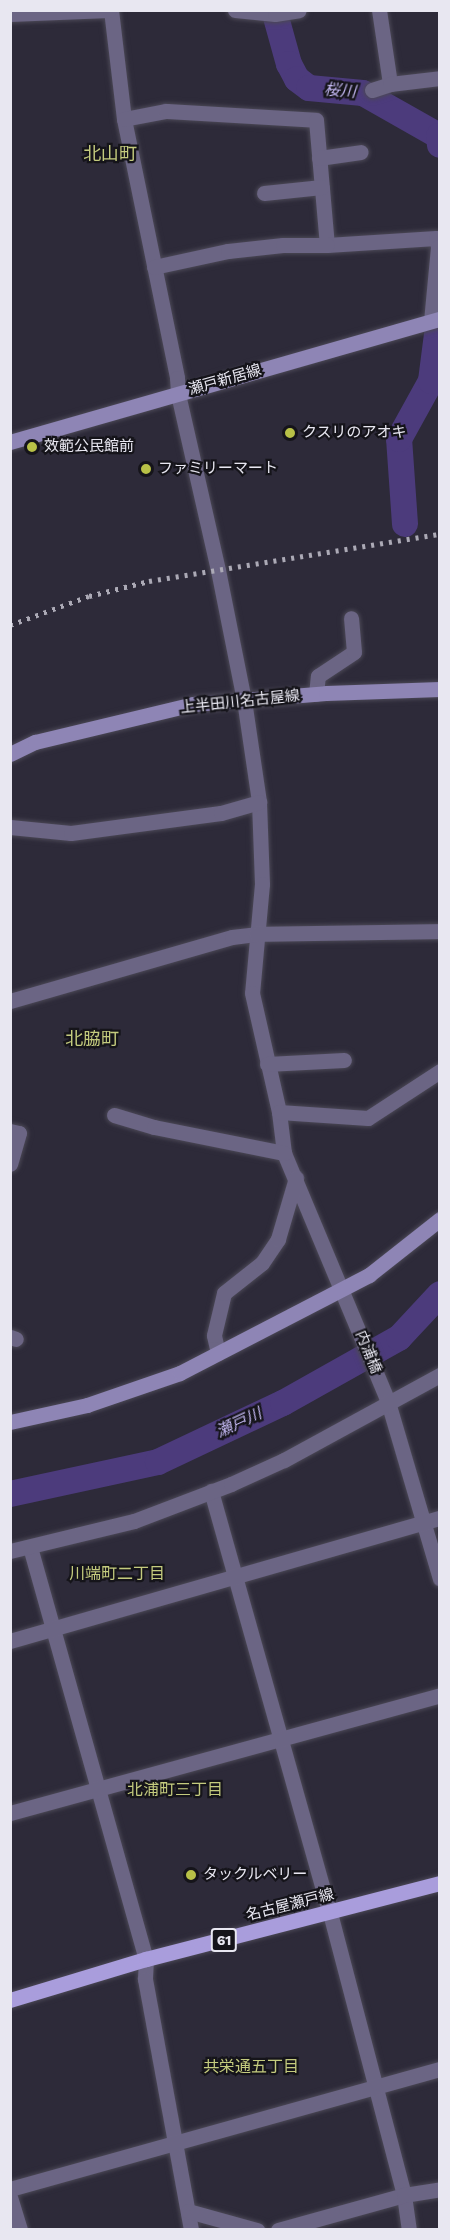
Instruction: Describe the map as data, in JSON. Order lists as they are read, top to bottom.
{
  "streets": {
    "main road": ["名古屋瀬戸線", "61"],
    "street": ["瀬戸新居線", "上半田川名古屋線", "内浦橋"]
  },
  "crossings": [
    ["瀬戸新居線", "内浦橋"],
    ["上半田川名古屋線", "内浦橋"]
  ],
  "districts": [
    "北山町",
    "北脇町",
    "川端町二丁目",
    "北浦町三丁目",
    "共栄通五丁目"
  ],
  "water": ["桜川", "瀬戸川"],
  "places": [
    "クスリのアオキ",
    "效範公民館前",
    "ファミリーマート",
    "タックルベリー"
  ]
}
